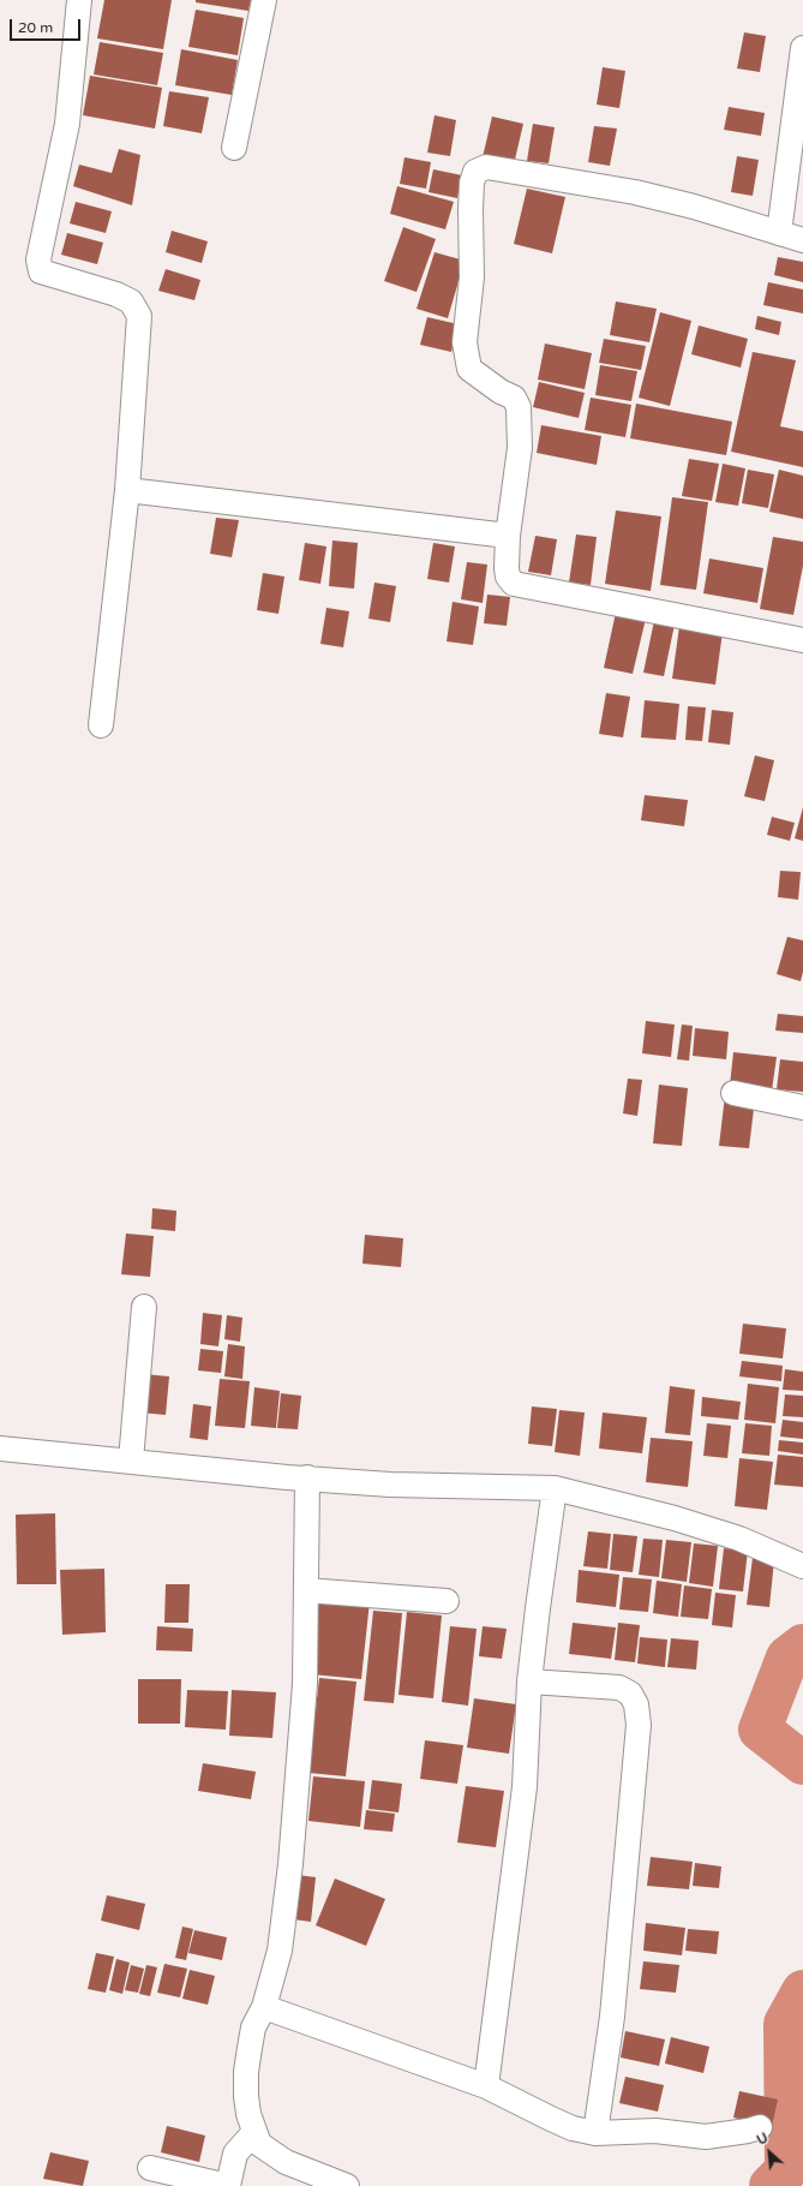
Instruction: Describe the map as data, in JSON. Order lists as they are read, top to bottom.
{
  "scale_bar": "20 m",
  "north": "top left"
}
